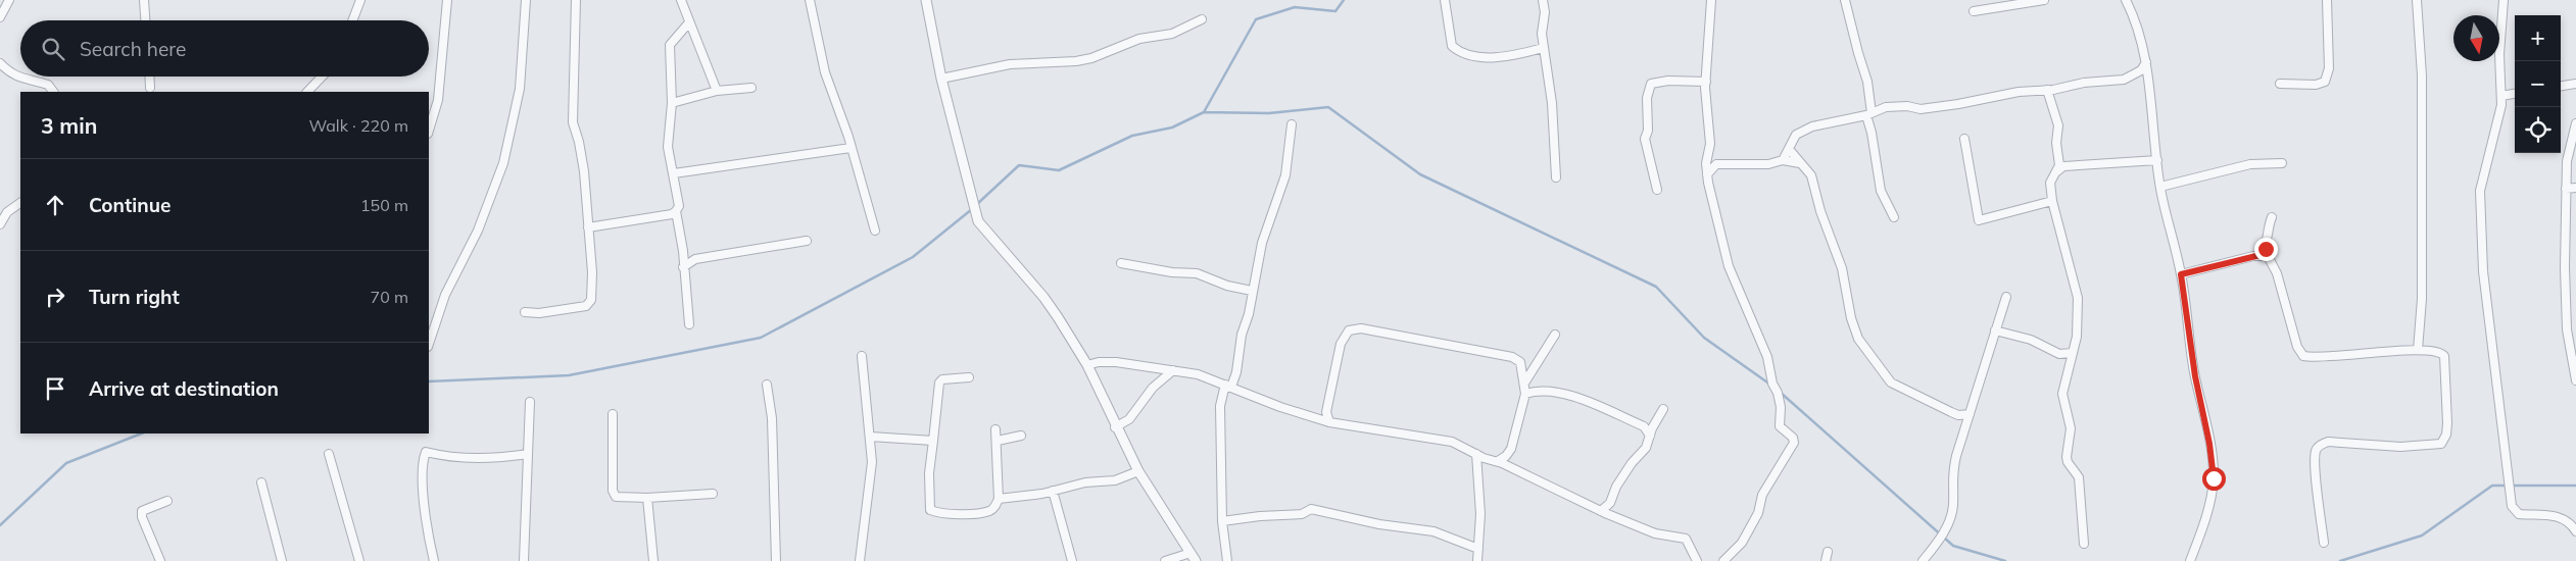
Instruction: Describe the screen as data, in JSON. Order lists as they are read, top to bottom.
{
  "north": "bottom",
  "page": {
    "map_buttons": ["+", "−"],
    "search": "Search here",
    "heading": ["3 min", "Walk · 220 m"],
    "list": [
      ["Continue", "150 m"],
      ["Turn right", "70 m"],
      "Arrive at destination"
    ]
  }
}
